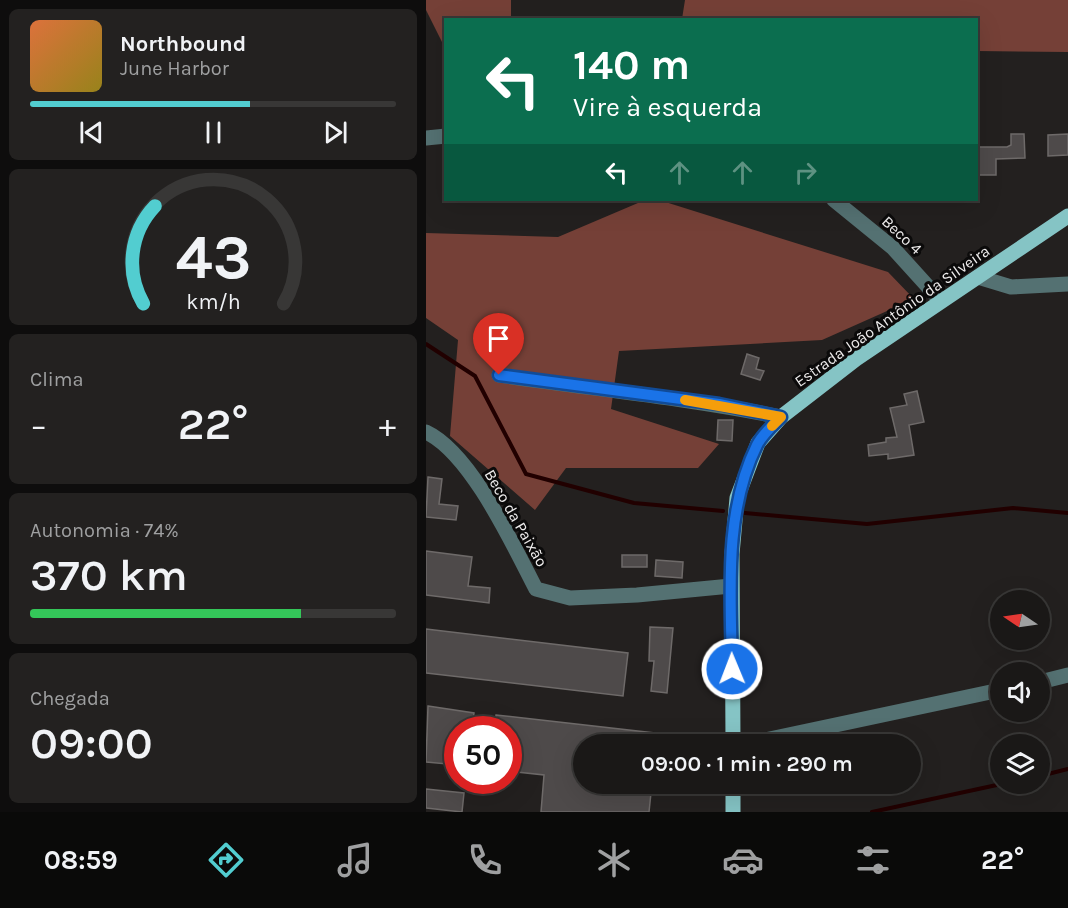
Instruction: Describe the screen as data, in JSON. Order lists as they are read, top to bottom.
{
  "streets": {
    "main road": ["Estrada João Antônio da Silveira"],
    "street": ["Beco 4", "Beco da Paixão"]
  },
  "crossings": [
    ["Beco 4", "Estrada João Antônio da Silveira"],
    ["Estrada João Antônio da Silveira", "Beco da Paixão"]
  ],
  "north": "left",
  "page": {
    "turn": ["140 m", "Vire à esquerda"],
    "song": ["Northbound", "June Harbor"],
    "tile": [
      "Clima",
      ["Autonomia · 74%", "370 km"],
      ["Chegada", "09:00"]
    ],
    "heat": ["−", "22°", "+"],
    "limit": "50",
    "trip": "09:00 · 1 min · 290 m",
    "tabs": ["08:59", "22°"],
    "gauge": ["43", "km/h"]
  }
}
